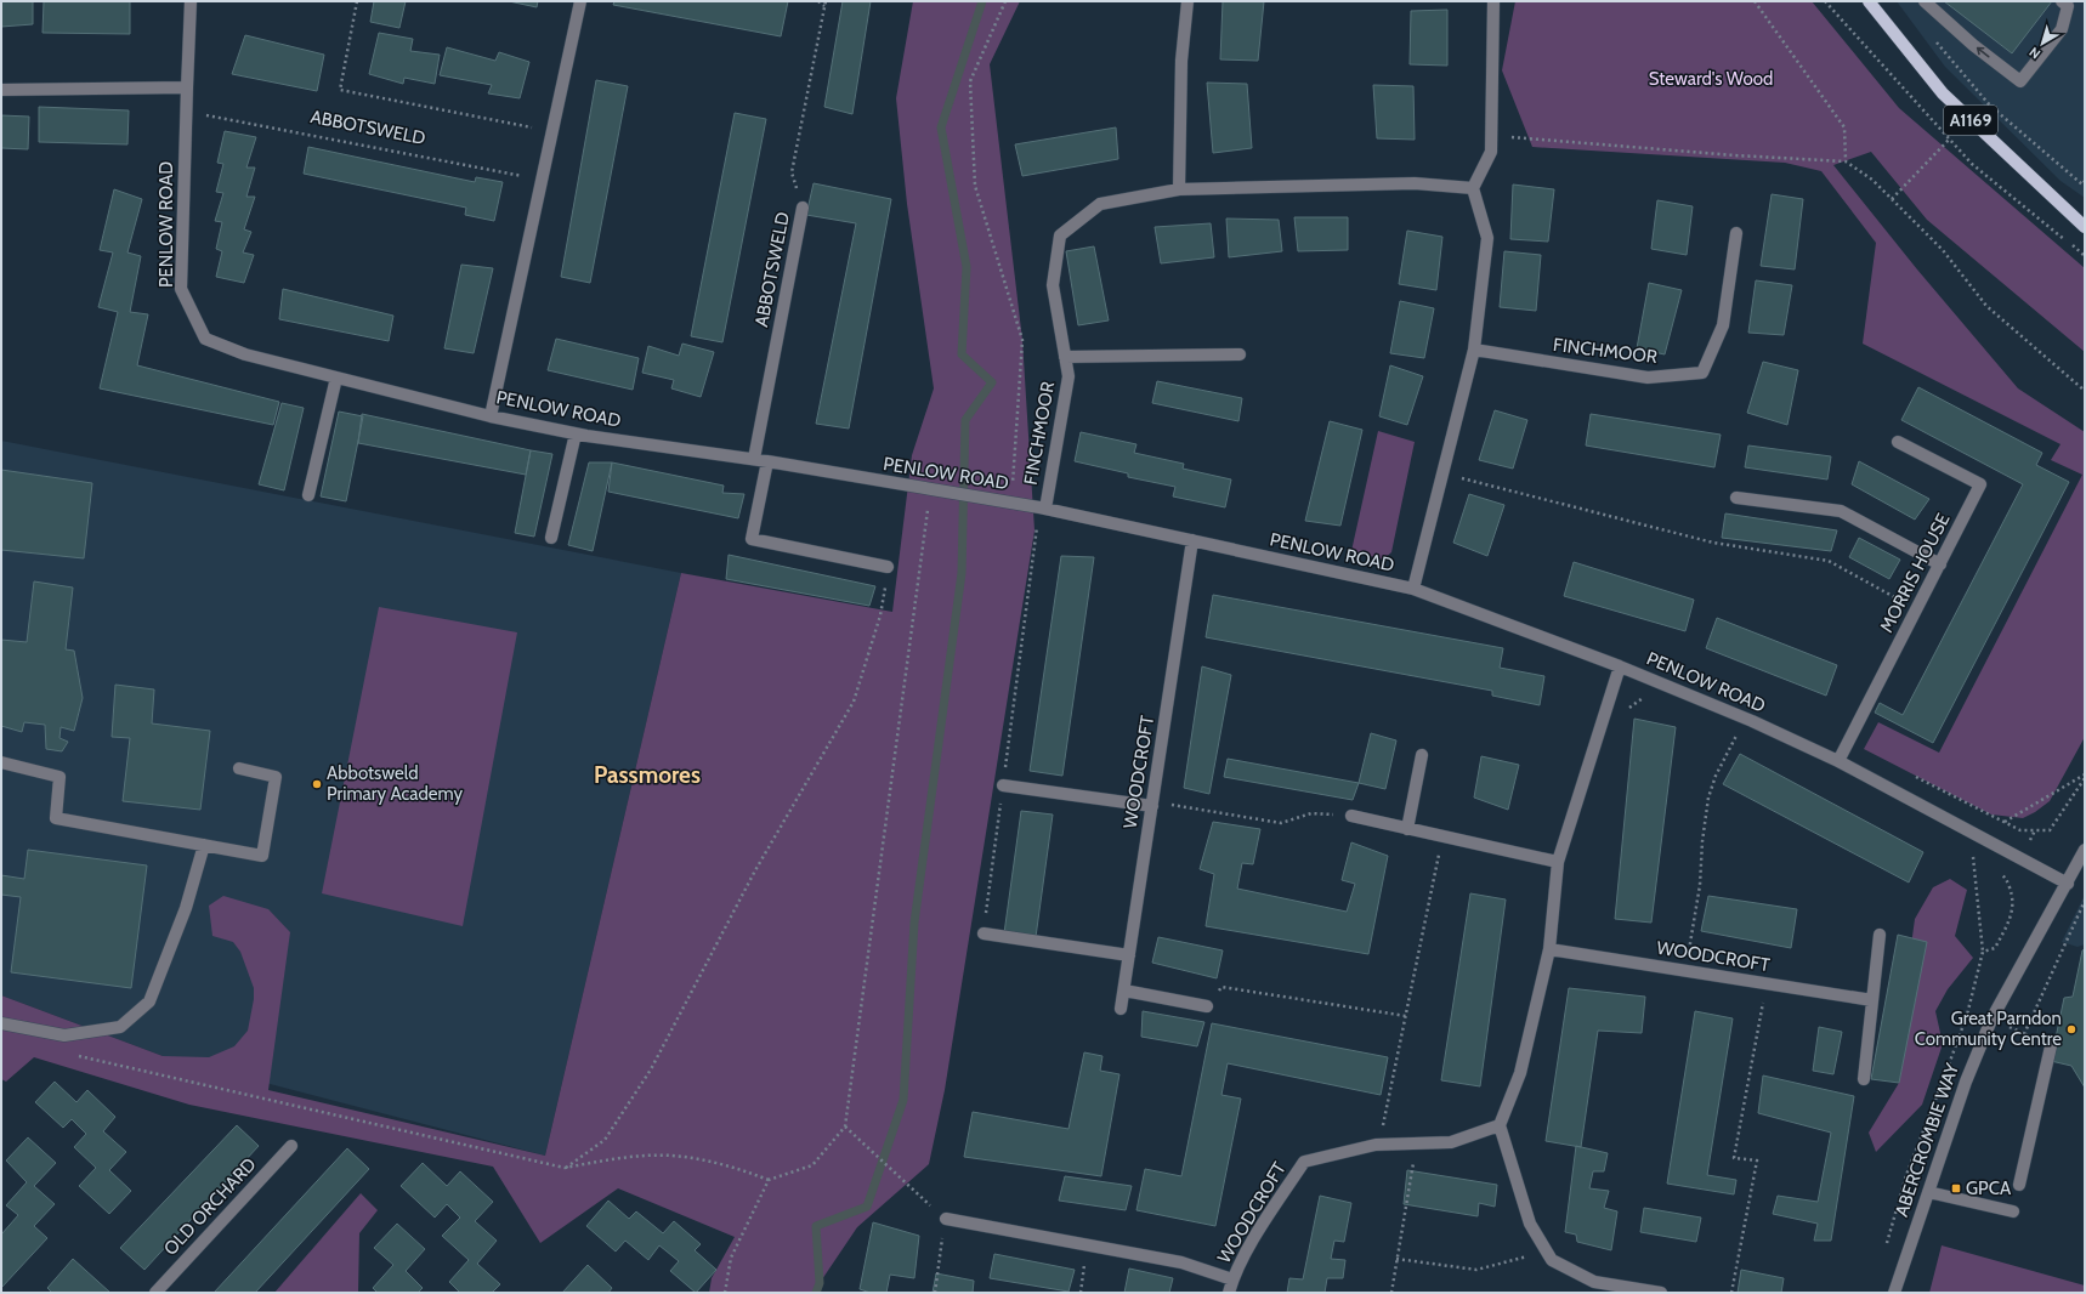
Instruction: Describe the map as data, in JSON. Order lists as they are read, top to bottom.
{
  "streets": {
    "main road": ["A1169"],
    "street": [
      "ABBOTSWELD",
      "PENLOW ROAD",
      "FINCHMOOR",
      "MORRIS HOUSE",
      "WOODCROFT",
      "ABERCROMBIE WAY",
      "OLD ORCHARD"
    ]
  },
  "crossings": [
    ["ABBOTSWELD", "PENLOW ROAD"],
    ["PENLOW ROAD", "FINCHMOOR"],
    ["PENLOW ROAD", "MORRIS HOUSE"],
    ["PENLOW ROAD", "WOODCROFT"],
    ["PENLOW ROAD", "ABERCROMBIE WAY"]
  ],
  "districts": ["Passmores"],
  "parks": ["Steward's Wood"],
  "places": {
    "other": ["Abbotsweld Primary Academy", "Great Parndon Community Centre"],
    "transit": ["GPCA"]
  },
  "north": "bottom left"
}
